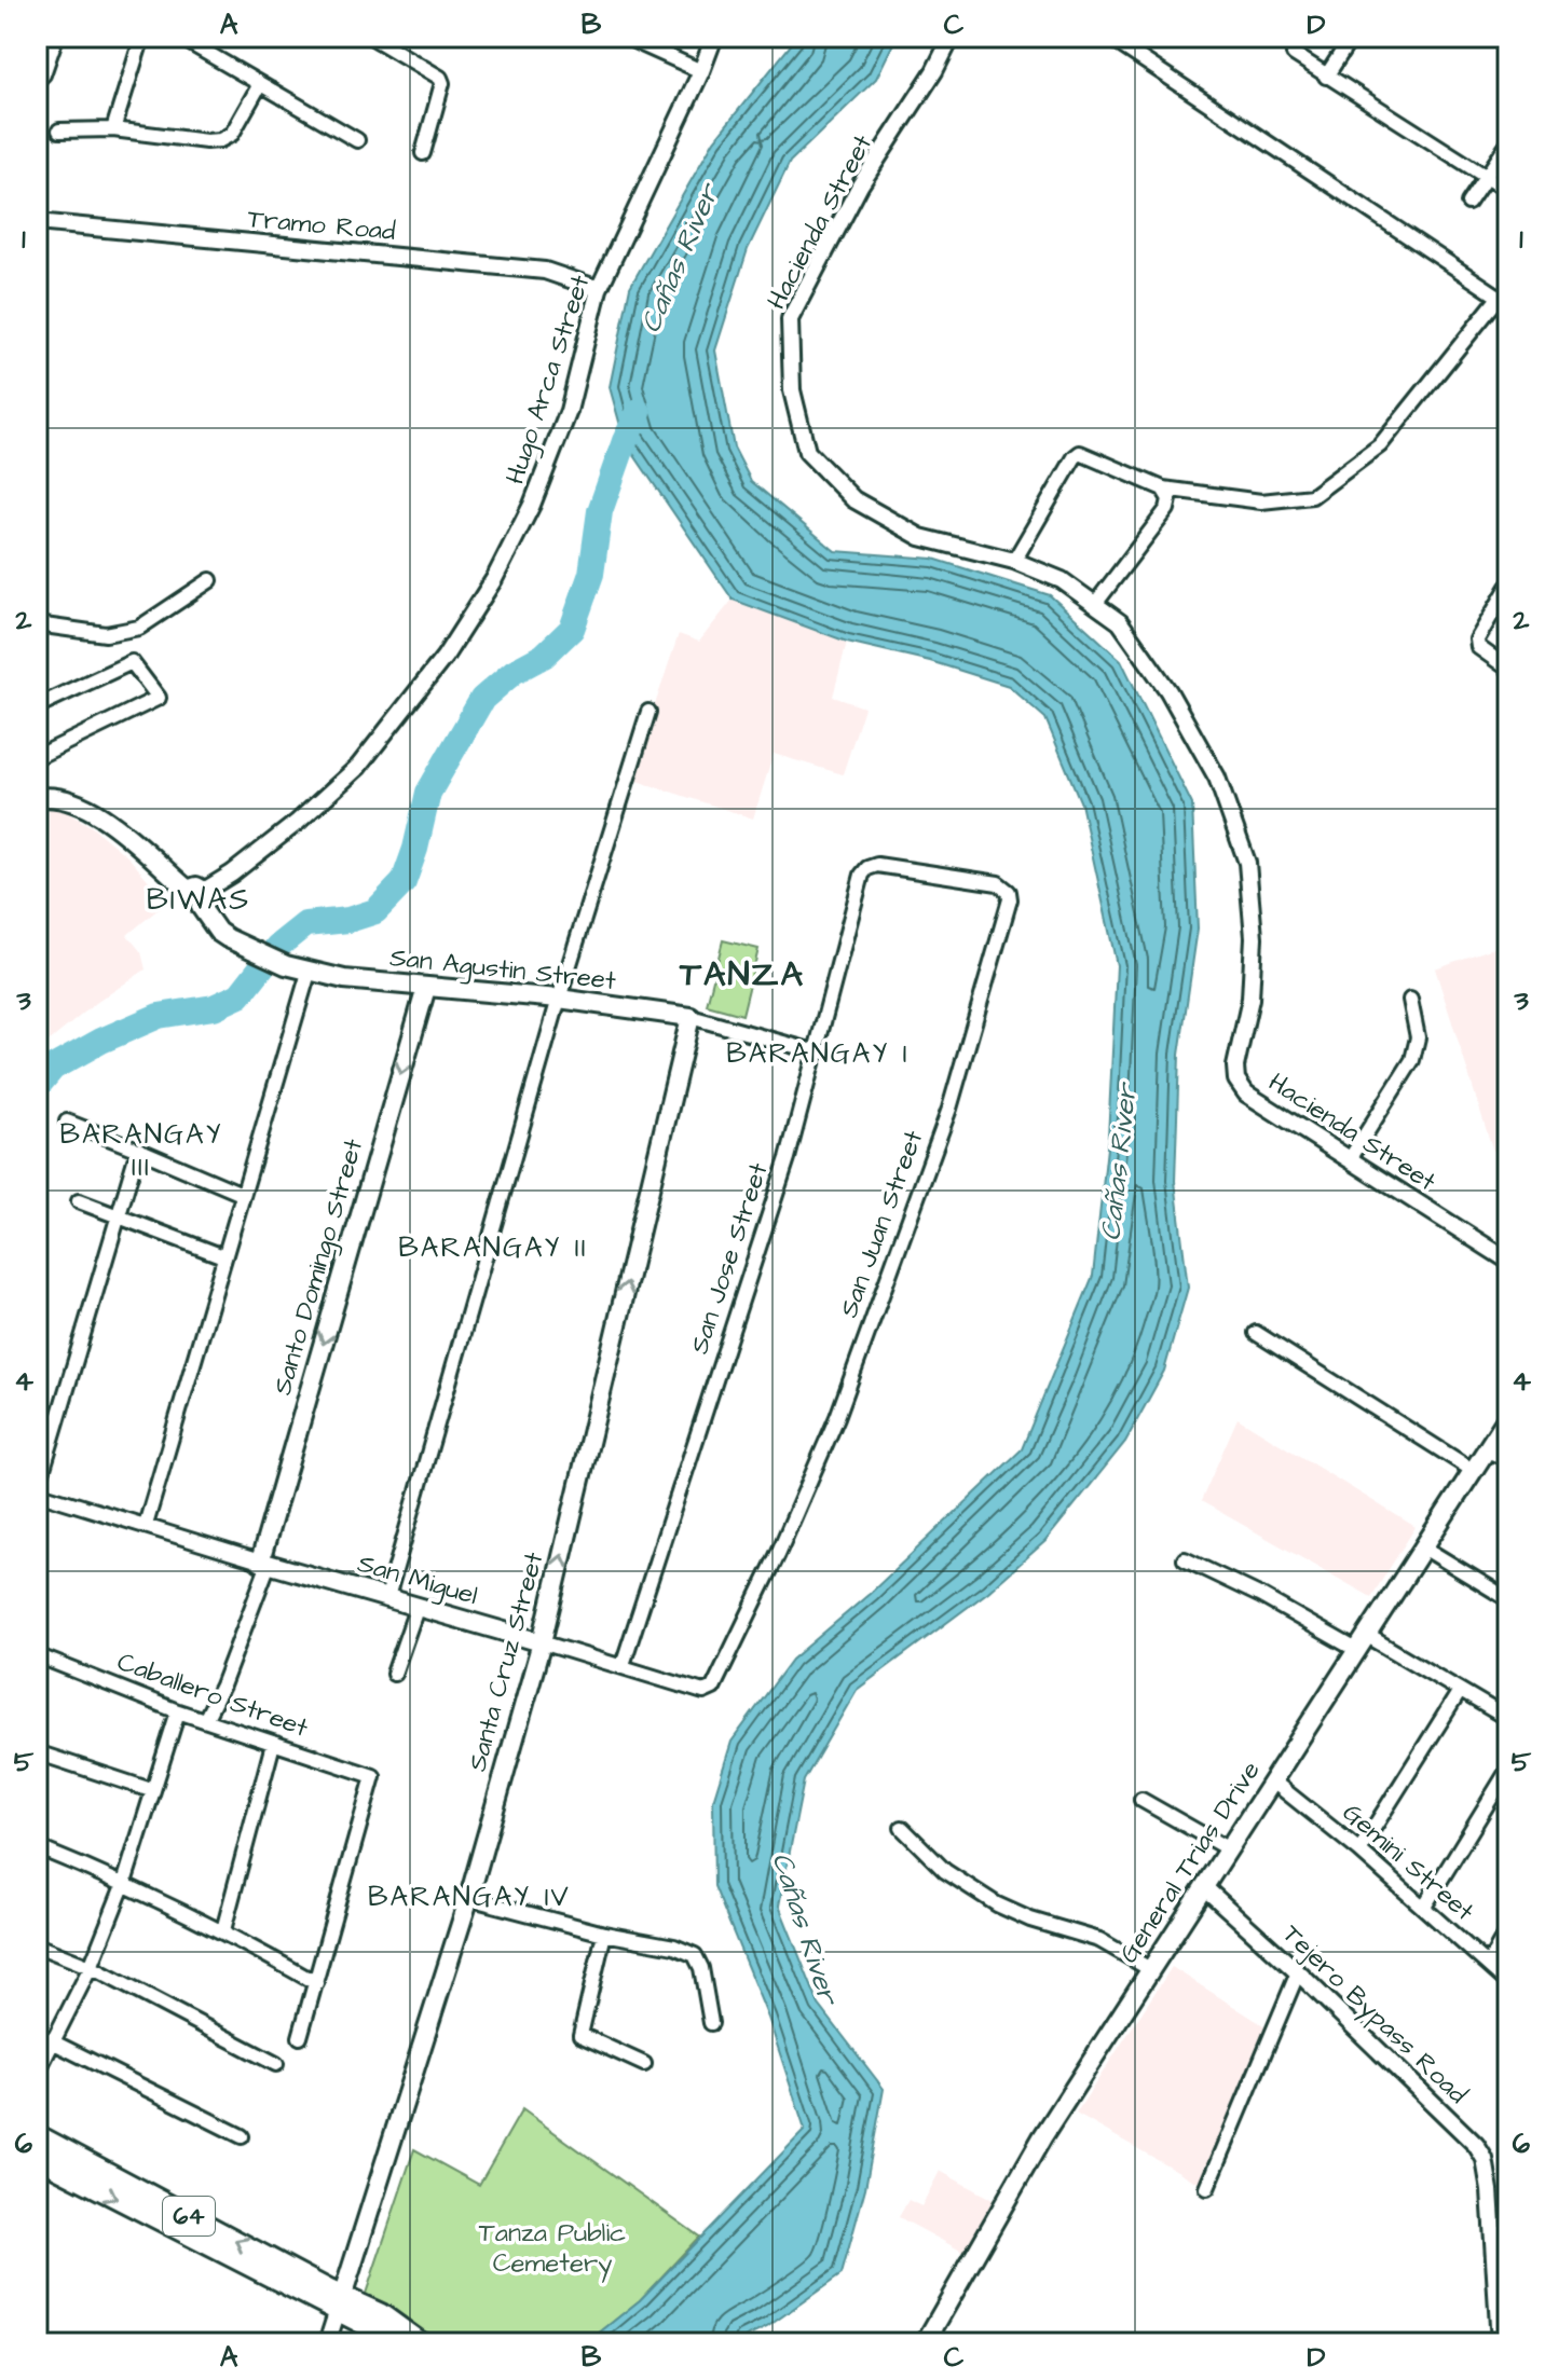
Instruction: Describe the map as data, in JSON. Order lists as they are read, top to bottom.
{
  "streets": {
    "main road": [
      "San Agustin Street",
      "Santo Domingo Street",
      "San Miguel",
      "Santa Cruz Street",
      "General Trias Drive",
      "64"
    ],
    "street": [
      "Hacienda Street",
      "Tramo Road",
      "Hugo Arca Street",
      "San Juan Street",
      "San Jose Street",
      "Caballero Street",
      "Gemini Street",
      "Tejero Bypass Road"
    ]
  },
  "crossings": [
    ["Tramo Road", "Hugo Arca Street"],
    ["Hugo Arca Street", "San Agustin Street"],
    ["San Agustin Street", "San Jose Street"],
    ["San Agustin Street", "Santo Domingo Street"],
    ["San Agustin Street", "Santa Cruz Street"],
    ["San Juan Street", "San Jose Street"],
    ["San Juan Street", "San Miguel"],
    ["San Jose Street", "San Miguel"],
    ["Santo Domingo Street", "San Miguel"],
    ["San Miguel", "Santa Cruz Street"],
    ["Santa Cruz Street", "64"],
    ["General Trias Drive", "Gemini Street"],
    ["General Trias Drive", "Tejero Bypass Road"]
  ],
  "one_way": ["Santo Domingo Street", "Santa Cruz Street"],
  "districts": [
    "BIWAS",
    "TANZA",
    "BARANGAY I",
    "BARANGAY III",
    "BARANGAY II",
    "BARANGAY IV"
  ],
  "water": ["Cañas River"],
  "parks": ["Tanza Public Cemetery"],
  "grid": {
    "columns": [
      "A",
      "B",
      "C",
      "D"
    ],
    "rows": [
      "1",
      "2",
      "3",
      "4",
      "5",
      "6"
    ]
  }
}
